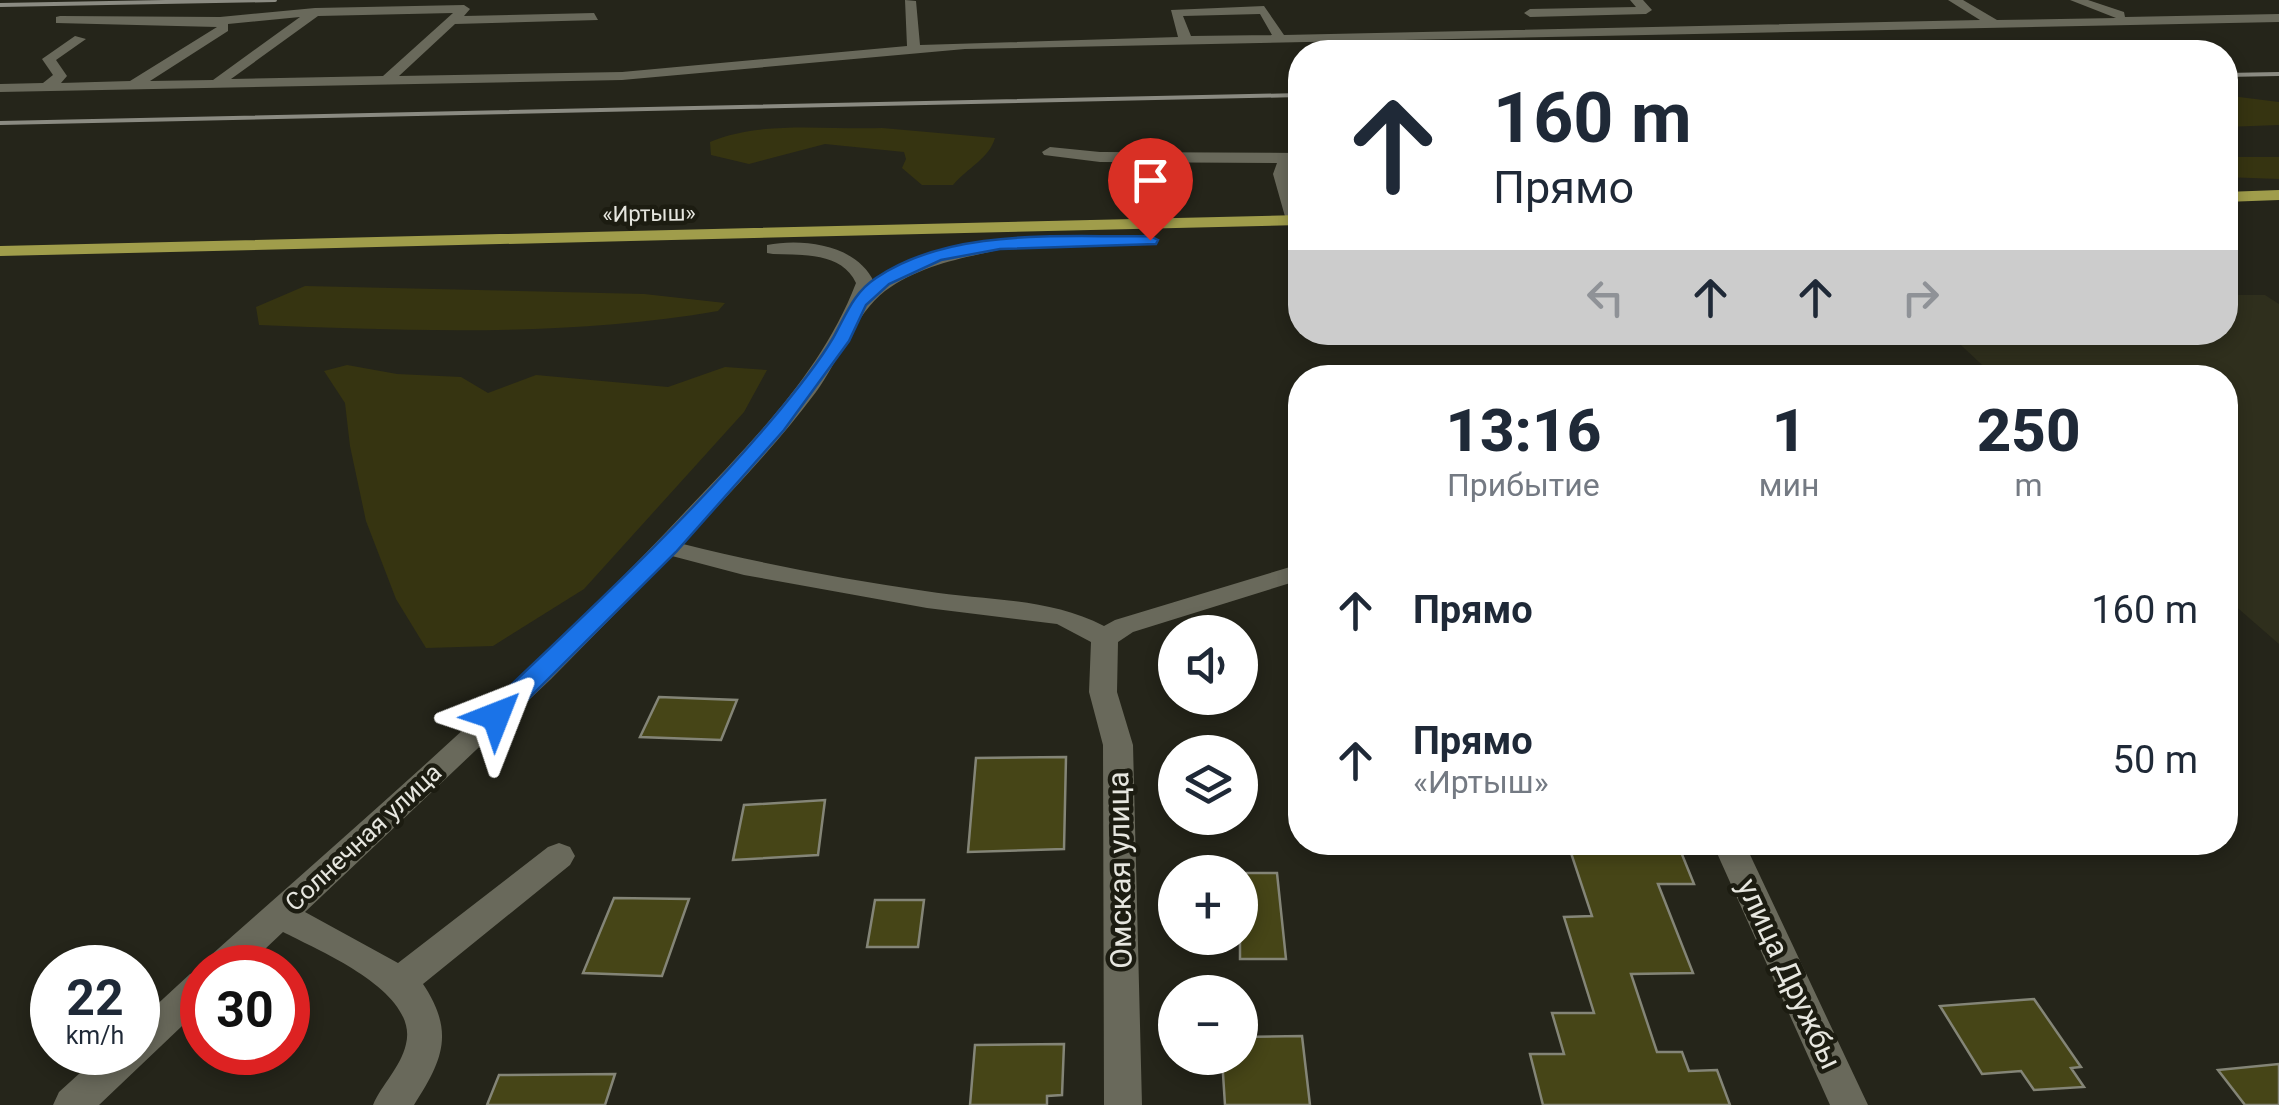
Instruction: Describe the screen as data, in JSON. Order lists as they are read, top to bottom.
{
  "streets": {
    "main road": ["«Иртыш»"],
    "street": ["Солнечная улица", "Омская улица", "улица Дружбы"]
  },
  "page": {
    "turn": ["160 m", "Прямо"],
    "eta": [
      "13:16",
      "Прибытие",
      "1",
      "мин",
      "250",
      "m"
    ],
    "list": [
      {
        "name": "Прямо",
        "value": "160 m"
      },
      {
        "name": "Прямо",
        "note": "«Иртыш»",
        "value": "50 m"
      }
    ],
    "map_buttons": ["+", "−"],
    "speed": "22 km/h",
    "limit": "30"
  }
}
